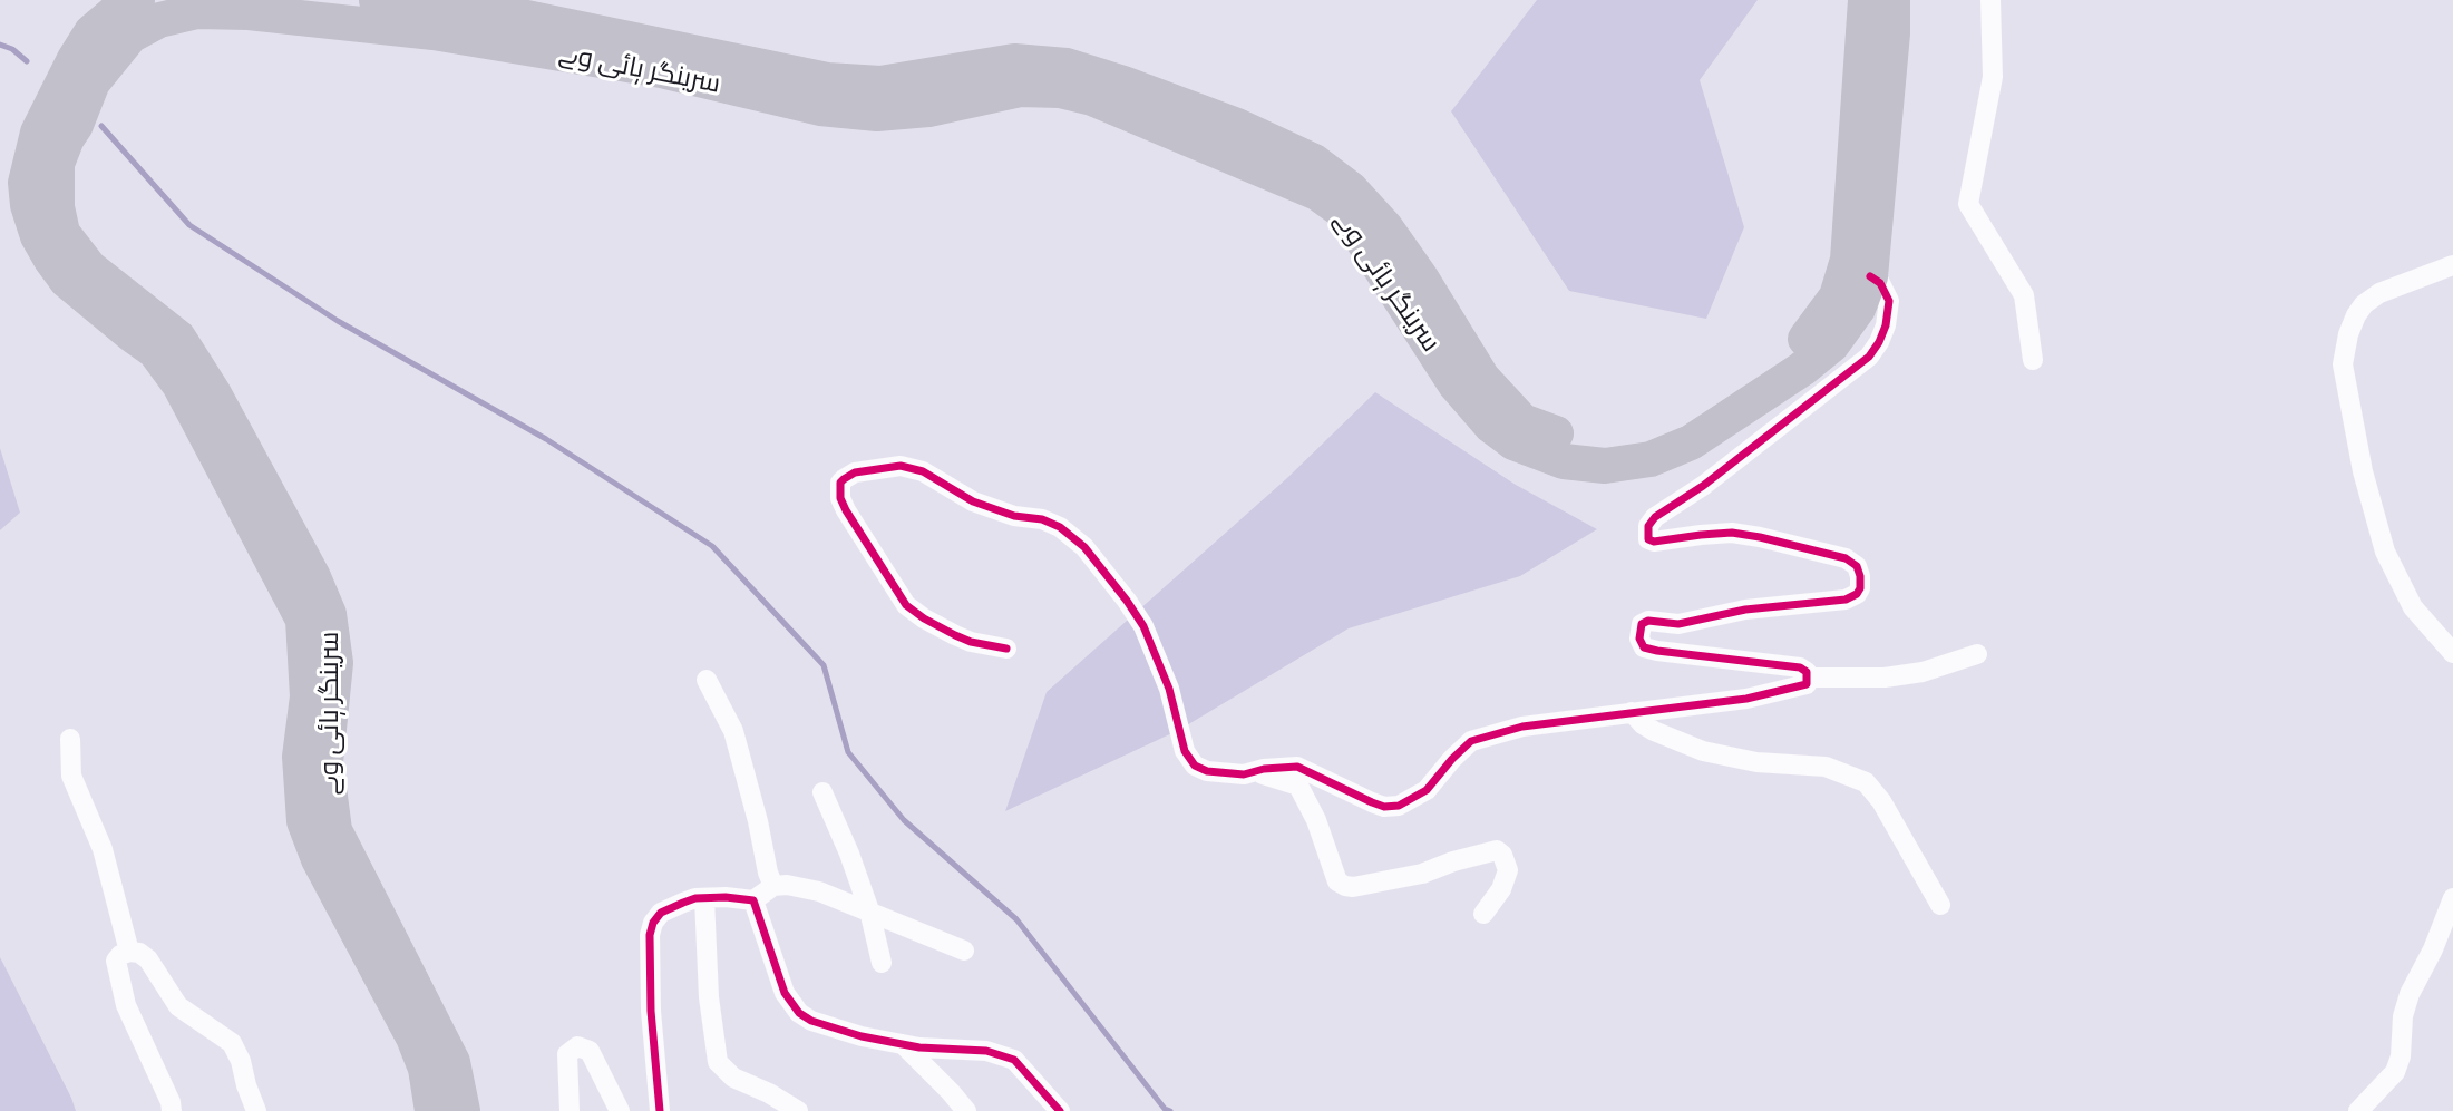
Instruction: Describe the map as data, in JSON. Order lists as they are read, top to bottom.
{
  "streets": {
    "highway": ["سرینگر ہائی وے"]
  }
}
